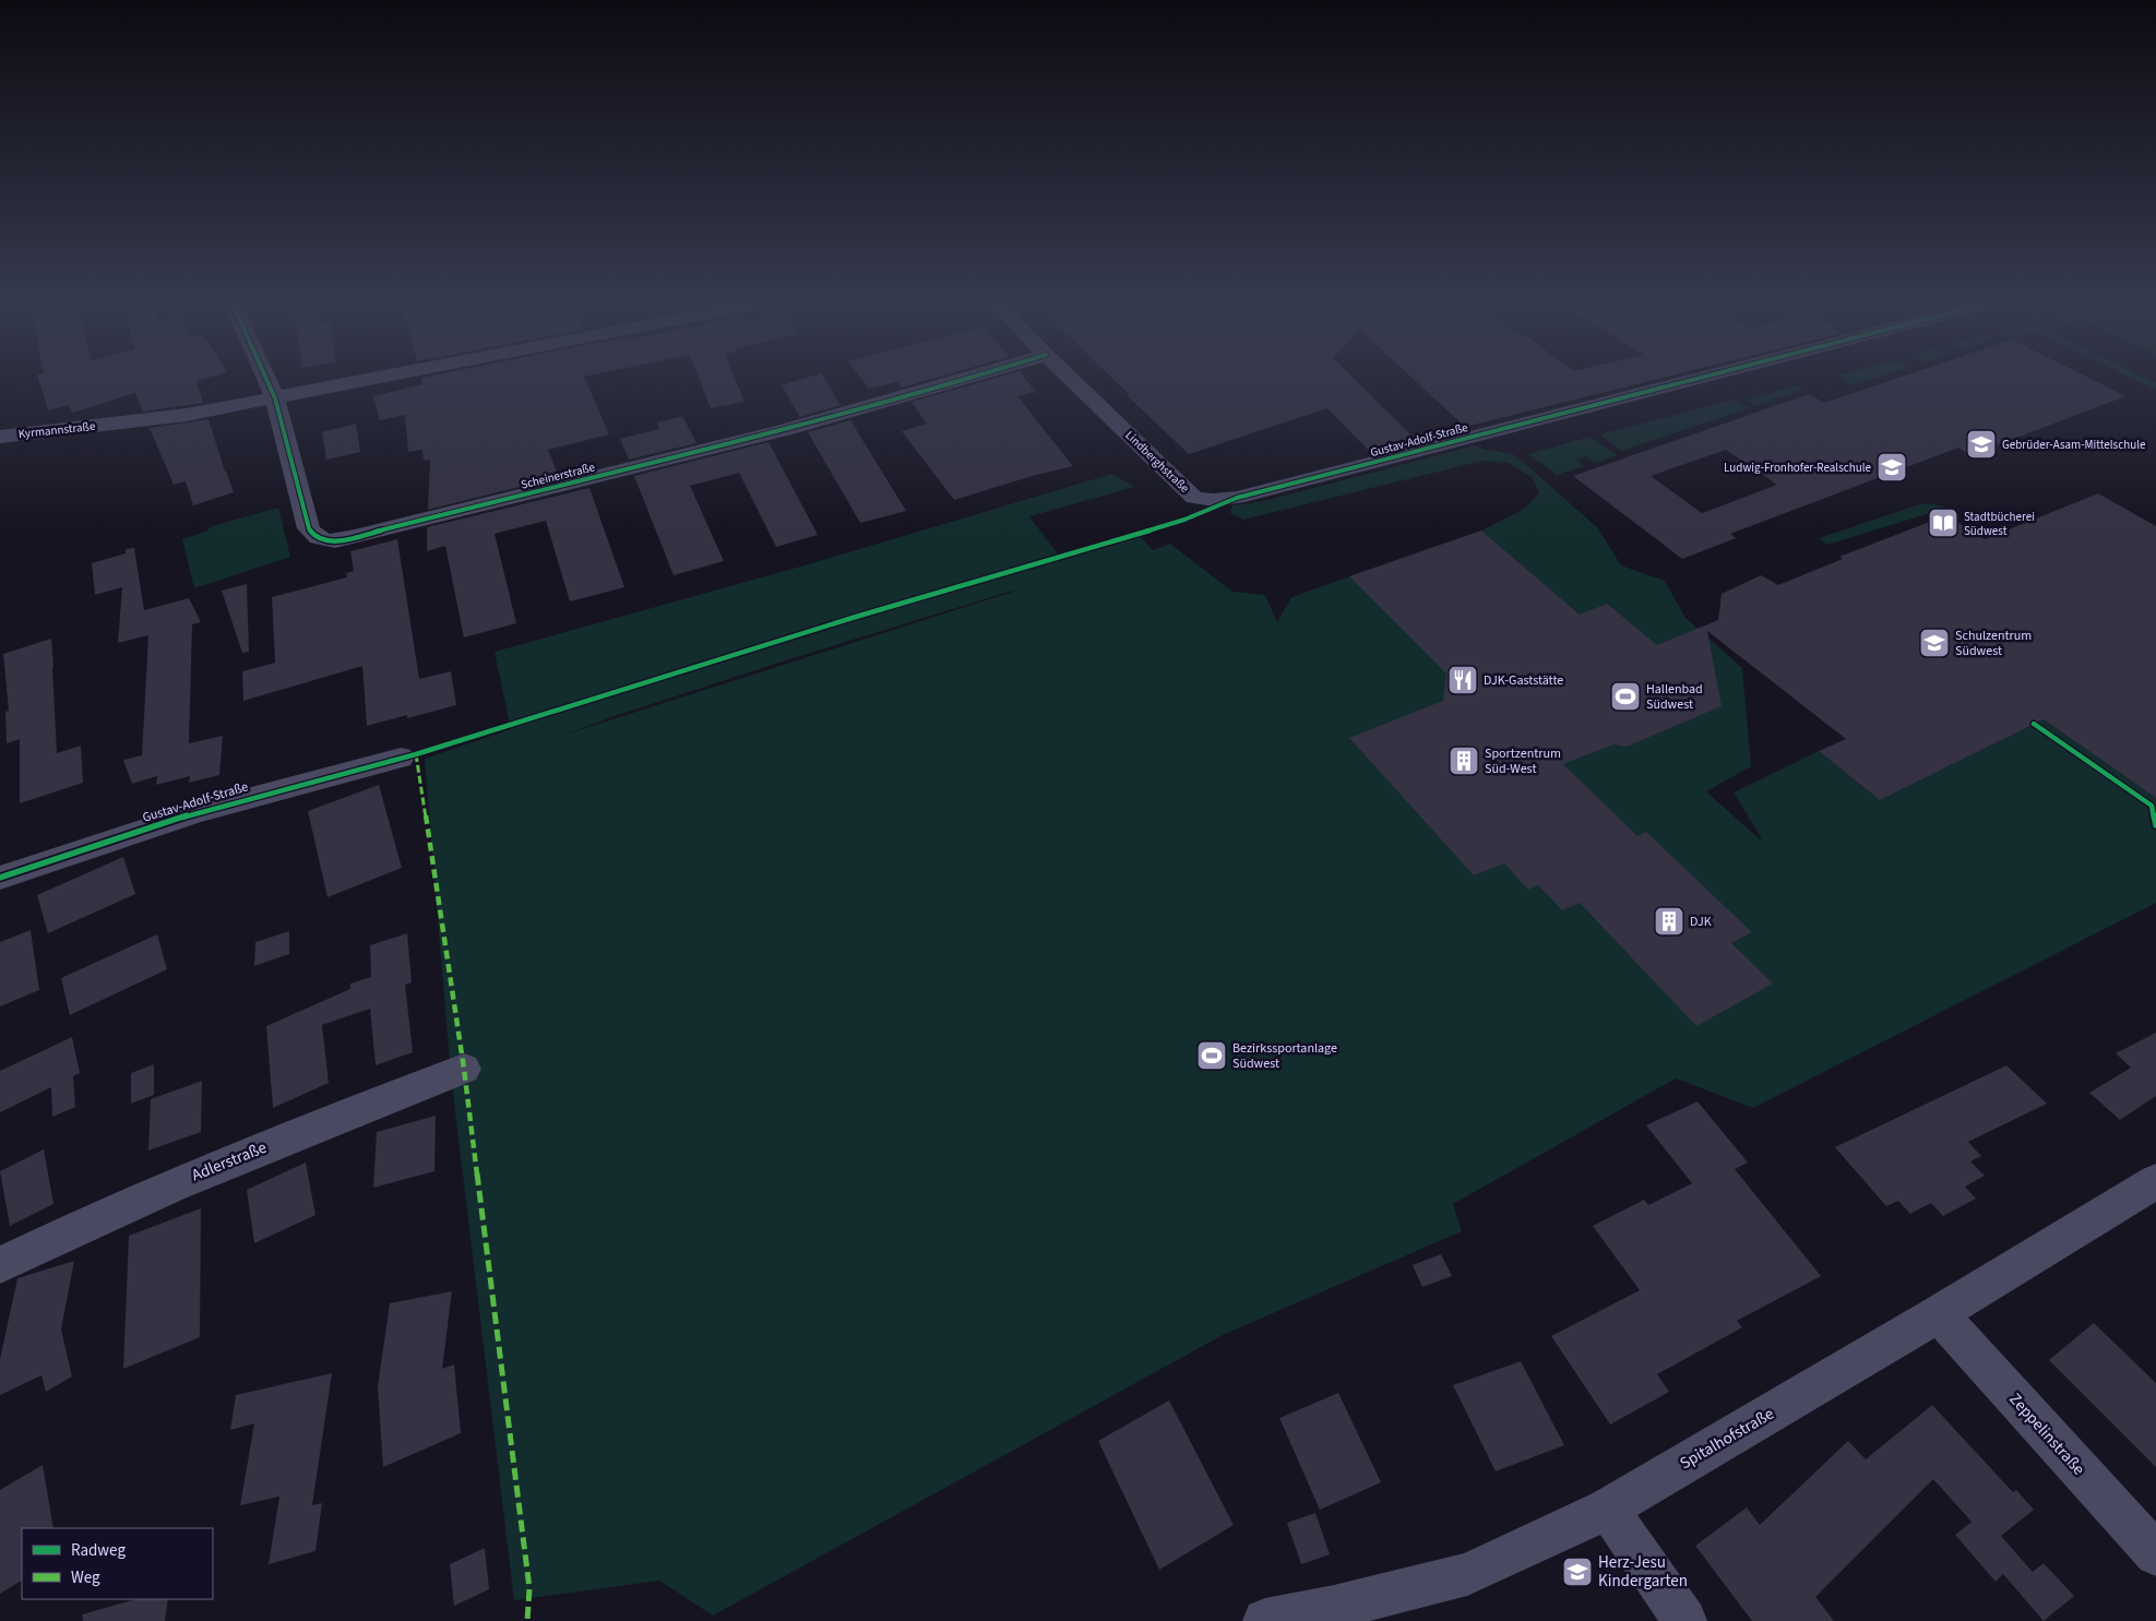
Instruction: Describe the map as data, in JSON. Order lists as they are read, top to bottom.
{
  "streets": {
    "street": [
      "Kyrmannstraße",
      "Gustav-Adolf-Straße",
      "Lindberghstraße",
      "Scheinerstraße",
      "Adlerstraße",
      "Zeppelinstraße",
      "Spitalhofstraße"
    ]
  },
  "crossings": [
    ["Kyrmannstraße", "Scheinerstraße"],
    ["Gustav-Adolf-Straße", "Lindberghstraße"],
    ["Zeppelinstraße", "Spitalhofstraße"]
  ],
  "places": {
    "school or university": [
      "Gebrüder-Asam-Mittelschule",
      "Ludwig-Fronhofer-Realschule",
      "Schulzentrum Südwest",
      "Herz-Jesu Kindergarten"
    ],
    "library": ["Stadtbücherei Südwest"],
    "restaurant": ["DJK-Gaststätte"],
    "sports": ["Hallenbad Südwest", "Bezirkssportanlage Südwest"],
    "building": ["Sportzentrum Süd-West", "DJK"]
  },
  "legend": ["Radweg", "Weg"]
}
